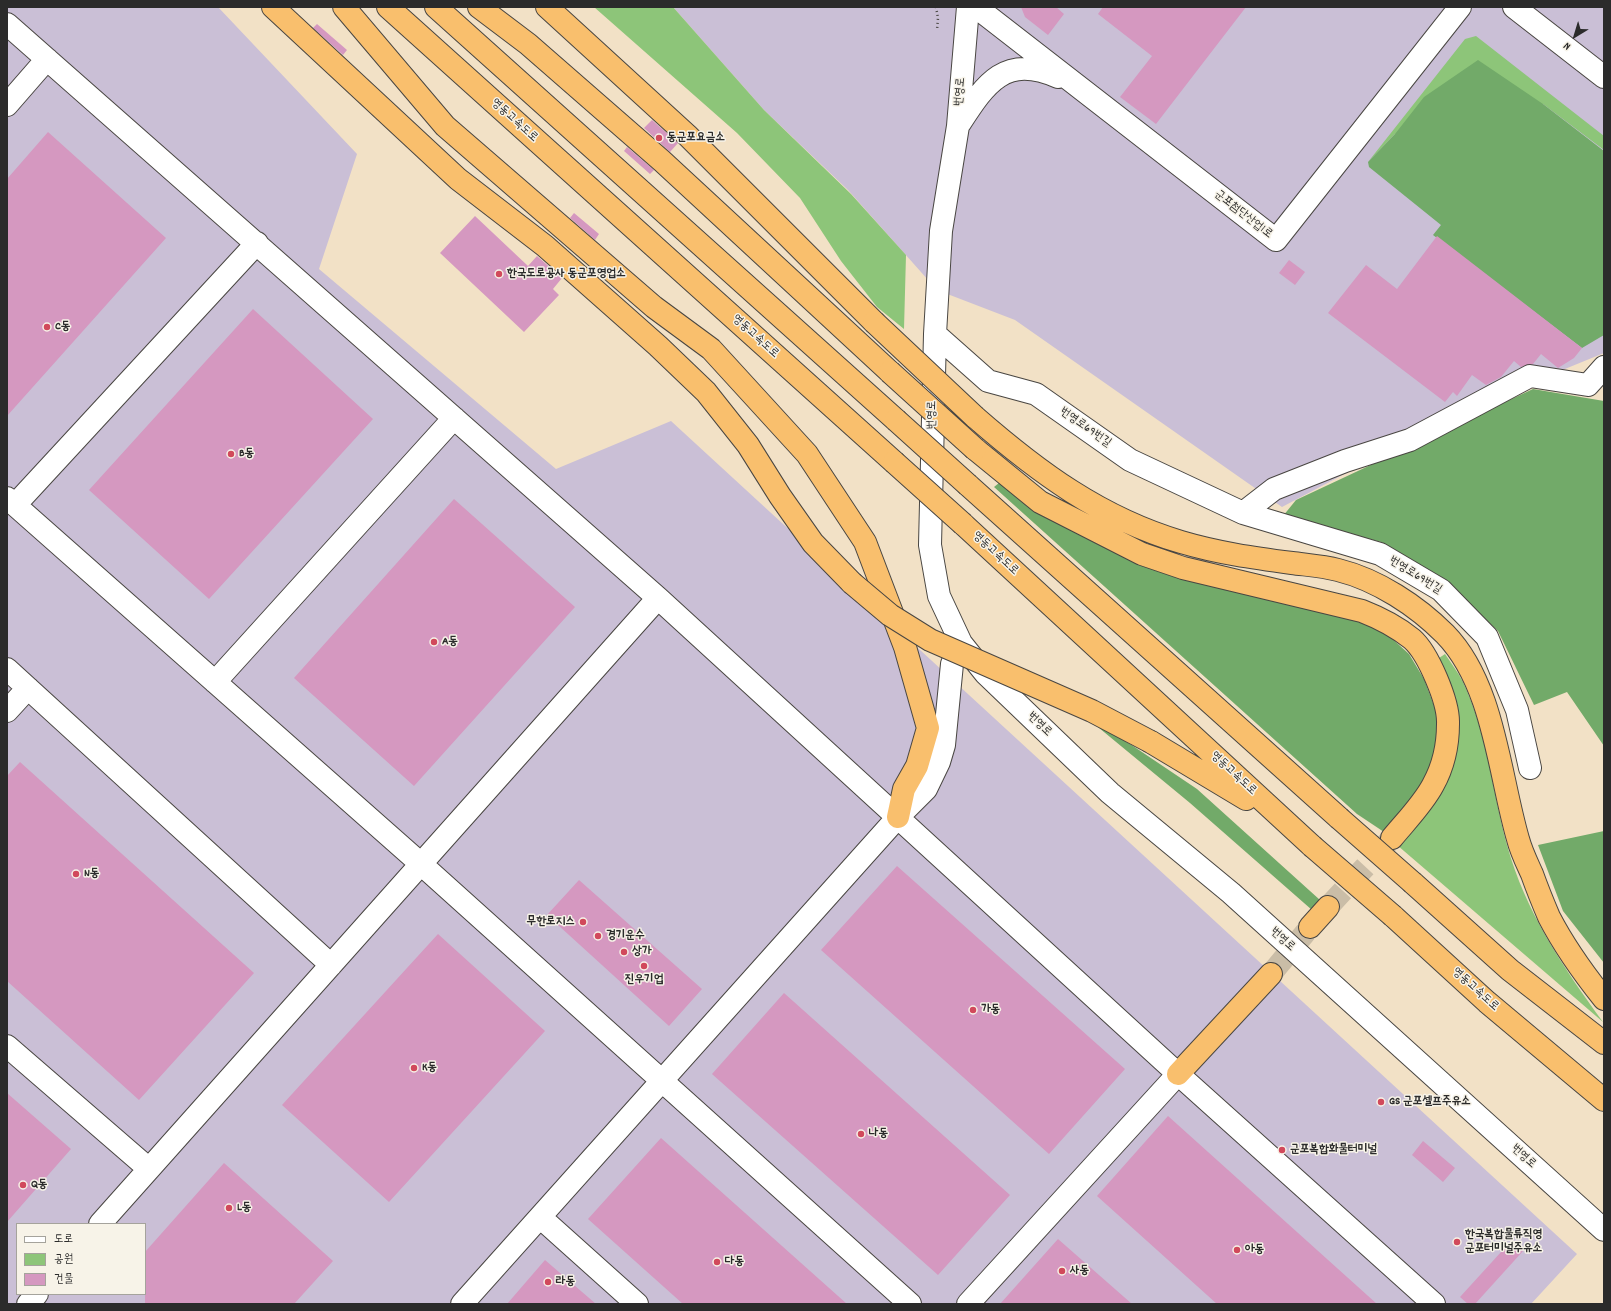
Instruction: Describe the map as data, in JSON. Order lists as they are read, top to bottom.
{
  "streets": {
    "highway": ["영동고속도로"],
    "street": ["번영로", "군포첨단산업1로", "번영로69번길"]
  },
  "crossings": [
    ["번영로", "번영로69번길"]
  ],
  "places": [
    "동군포요금소",
    "한국도로공사 동군포영업소",
    "C동",
    "B동",
    "A동",
    "N동",
    "무한로지스",
    "경기운수",
    "상가",
    "진우기업",
    "가동",
    "K동",
    "GS 군포셀프주유소",
    "나동",
    "군포복합화물터미널",
    "Q동",
    "L동",
    "한국복합물류직영 군포터미널주유소",
    "아동",
    "다동",
    "사동",
    "라동"
  ],
  "legend": ["도로", "공원", "건물"],
  "north": "bottom left"
}
